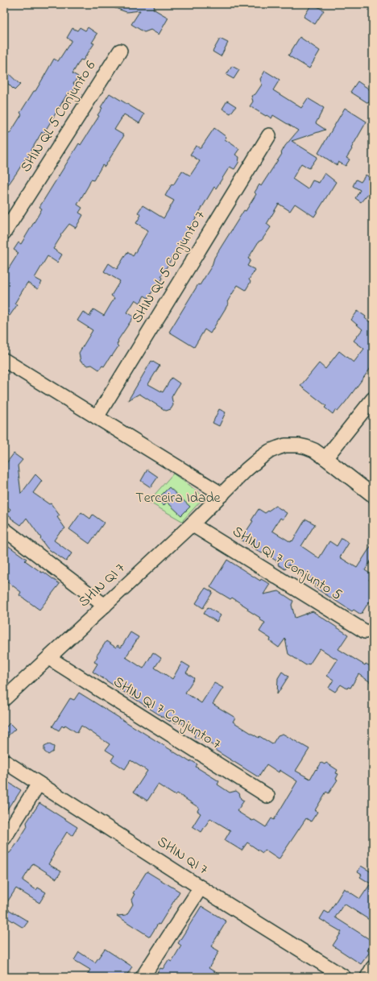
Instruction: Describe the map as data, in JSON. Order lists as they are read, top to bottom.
{
  "streets": {
    "street": [
      "SHIN QL 5 Conjunto 6",
      "SHIN QL 5 Conjunto 7",
      "SHIN QI 7 Conjunto 5",
      "SHIN QI 7",
      "SHIN QI 7 Conjunto 7"
    ]
  },
  "crossings": [
    ["SHIN QI 7 Conjunto 5", "SHIN QI 7"],
    ["SHIN QI 7", "SHIN QI 7 Conjunto 7"]
  ],
  "parks": ["Terceira Idade"]
}
